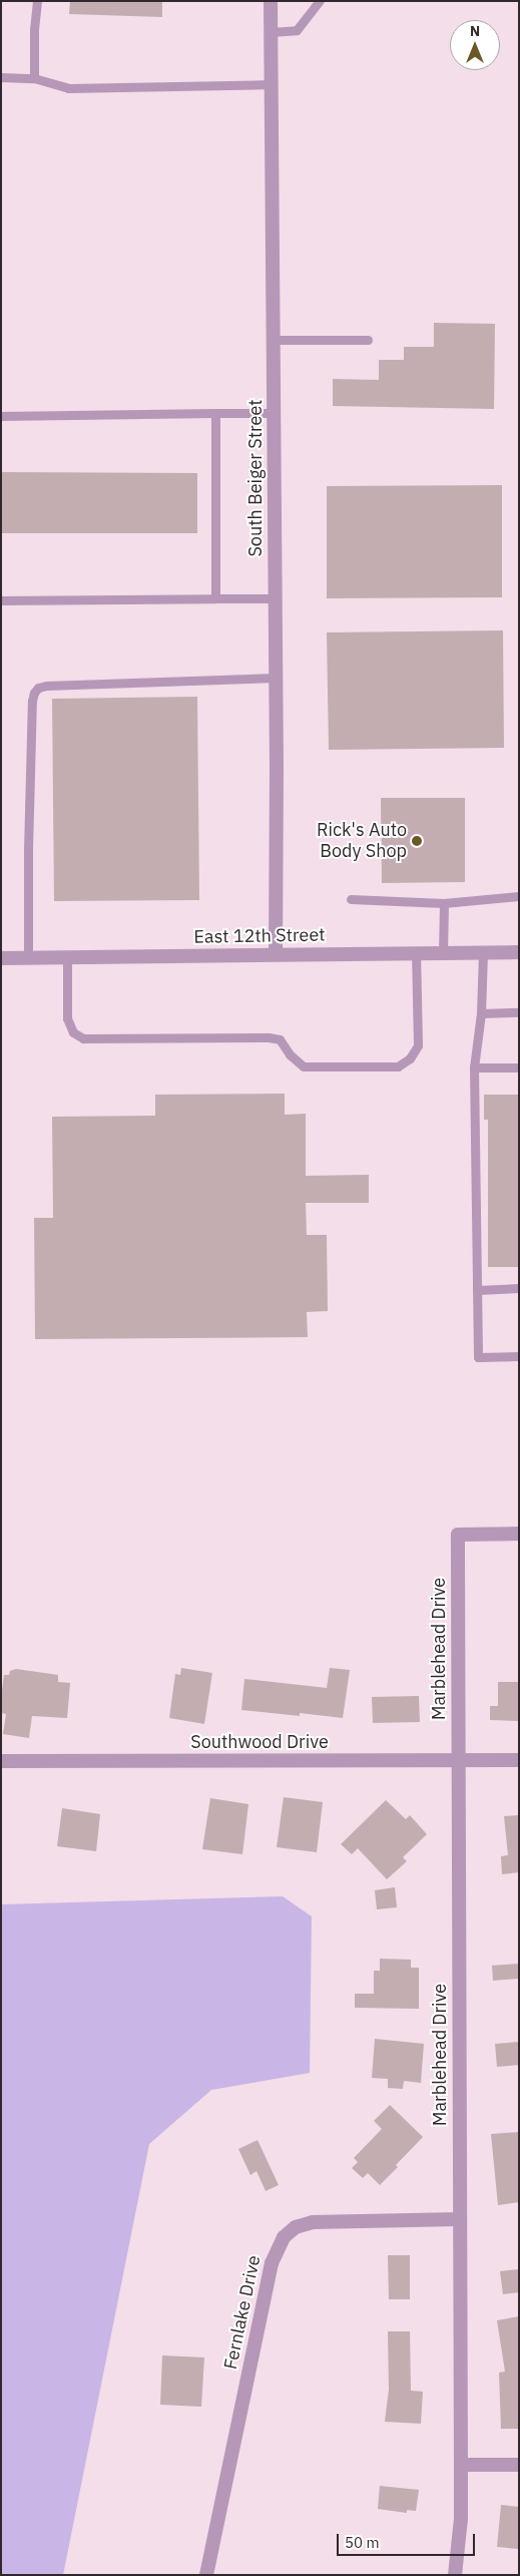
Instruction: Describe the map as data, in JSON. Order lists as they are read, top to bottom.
{
  "streets": {
    "street": [
      "South Beiger Street",
      "East 12th Street",
      "Marblehead Drive",
      "Southwood Drive",
      "Fernlake Drive"
    ]
  },
  "crossings": [
    ["South Beiger Street", "East 12th Street"],
    ["Marblehead Drive", "Southwood Drive"],
    ["Marblehead Drive", "Fernlake Drive"]
  ],
  "places": ["Rick's Auto Body Shop"],
  "scale_bar": "50 m",
  "north": "top"
}
